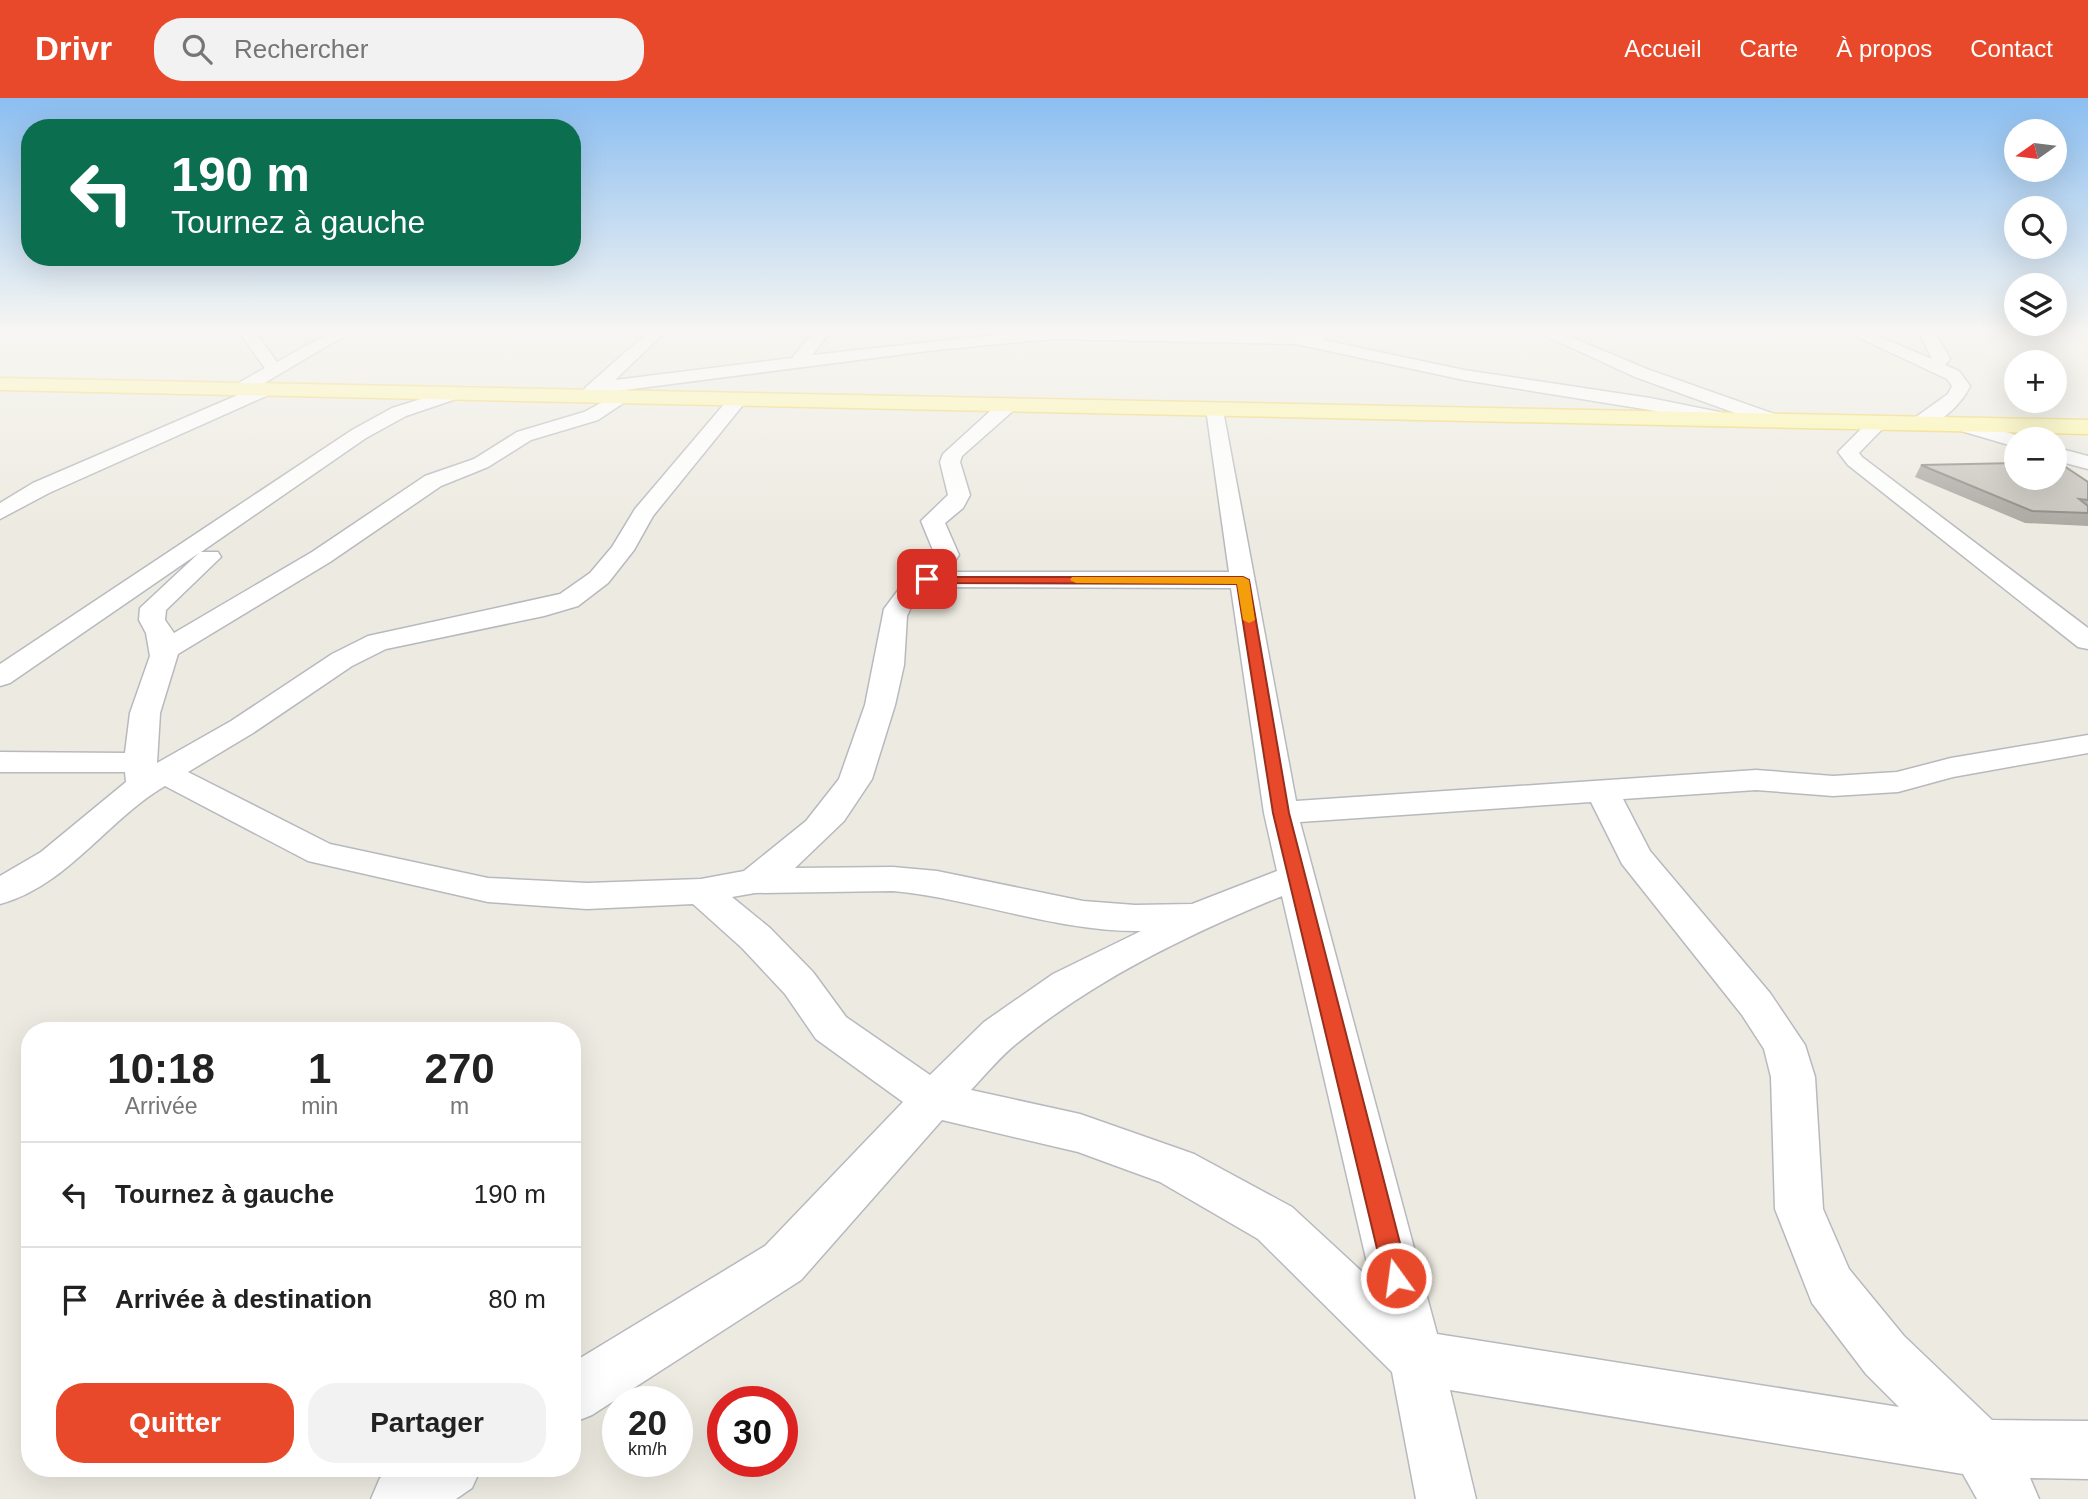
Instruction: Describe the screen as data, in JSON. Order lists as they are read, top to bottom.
{
  "north": "left",
  "page": {
    "header": "Drivr",
    "search": "Rechercher",
    "nav": [
      "Accueil",
      "Carte",
      "À propos",
      "Contact"
    ],
    "map_buttons": ["+", "−"],
    "turn": ["190 m", "Tournez à gauche"],
    "eta": [
      "10:18",
      "Arrivée",
      "1",
      "min",
      "270",
      "m"
    ],
    "list": [
      {
        "name": "Tournez à gauche",
        "value": "190 m"
      },
      {
        "name": "Arrivée à destination",
        "value": "80 m"
      }
    ],
    "buttons": ["Quitter", "Partager"],
    "speed": "20 km/h",
    "limit": "30"
  }
}
